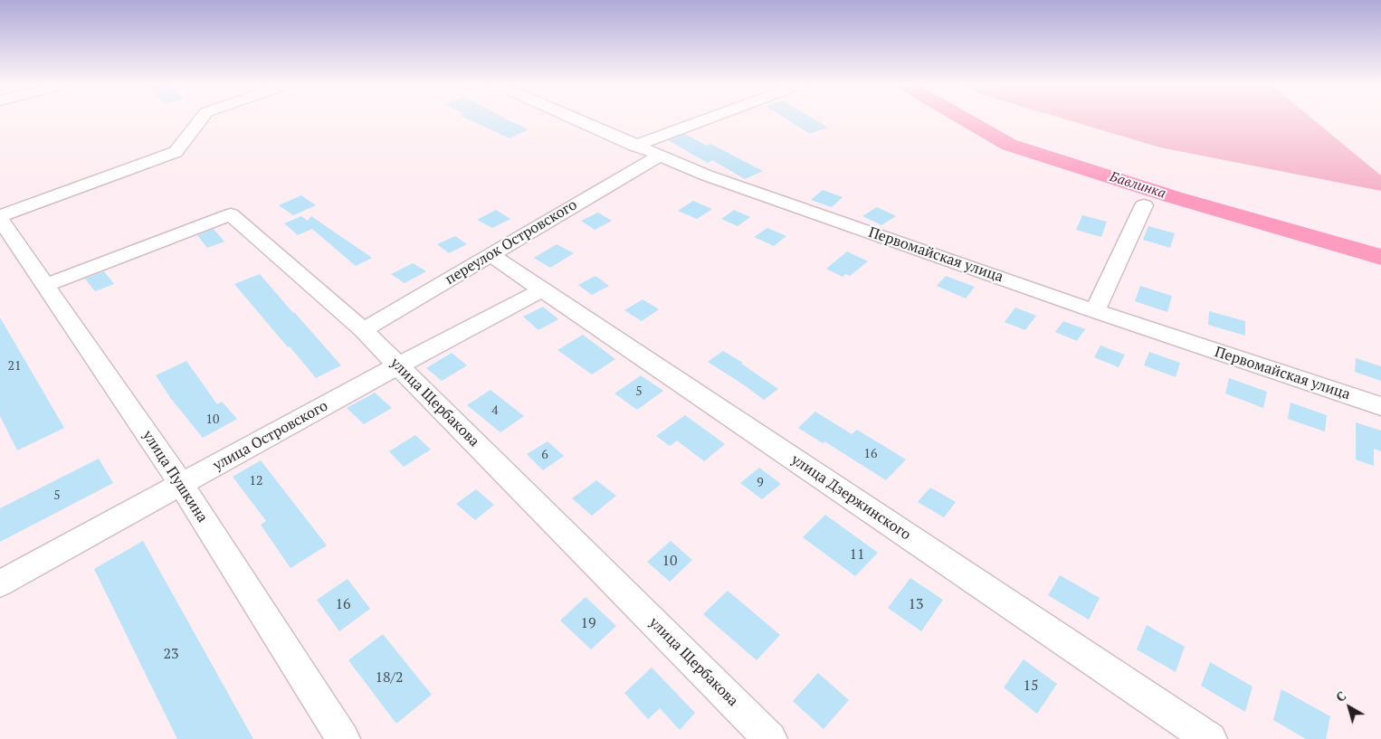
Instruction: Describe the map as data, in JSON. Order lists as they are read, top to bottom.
{
  "streets": {
    "street": [
      "переулок Островского",
      "Первомайская улица",
      "улица Щербакова",
      "улица Островского",
      "улица Пушкина",
      "улица Дзержинского"
    ]
  },
  "crossings": [
    ["переулок Островского", "Первомайская улица"],
    ["переулок Островского", "улица Щербакова"],
    ["переулок Островского", "улица Дзержинского"],
    ["улица Щербакова", "улица Островского"],
    ["улица Щербакова", "улица Пушкина"],
    ["улица Островского", "улица Пушкина"],
    ["улица Островского", "улица Дзержинского"]
  ],
  "water": ["Бавлинка"],
  "house_numbers": [
    "21",
    "5",
    "4",
    "10",
    "16",
    "6",
    "12",
    "9",
    "5",
    "11",
    "10",
    "16",
    "13",
    "19",
    "23",
    "18/2",
    "15"
  ],
  "north": "top left"
}
